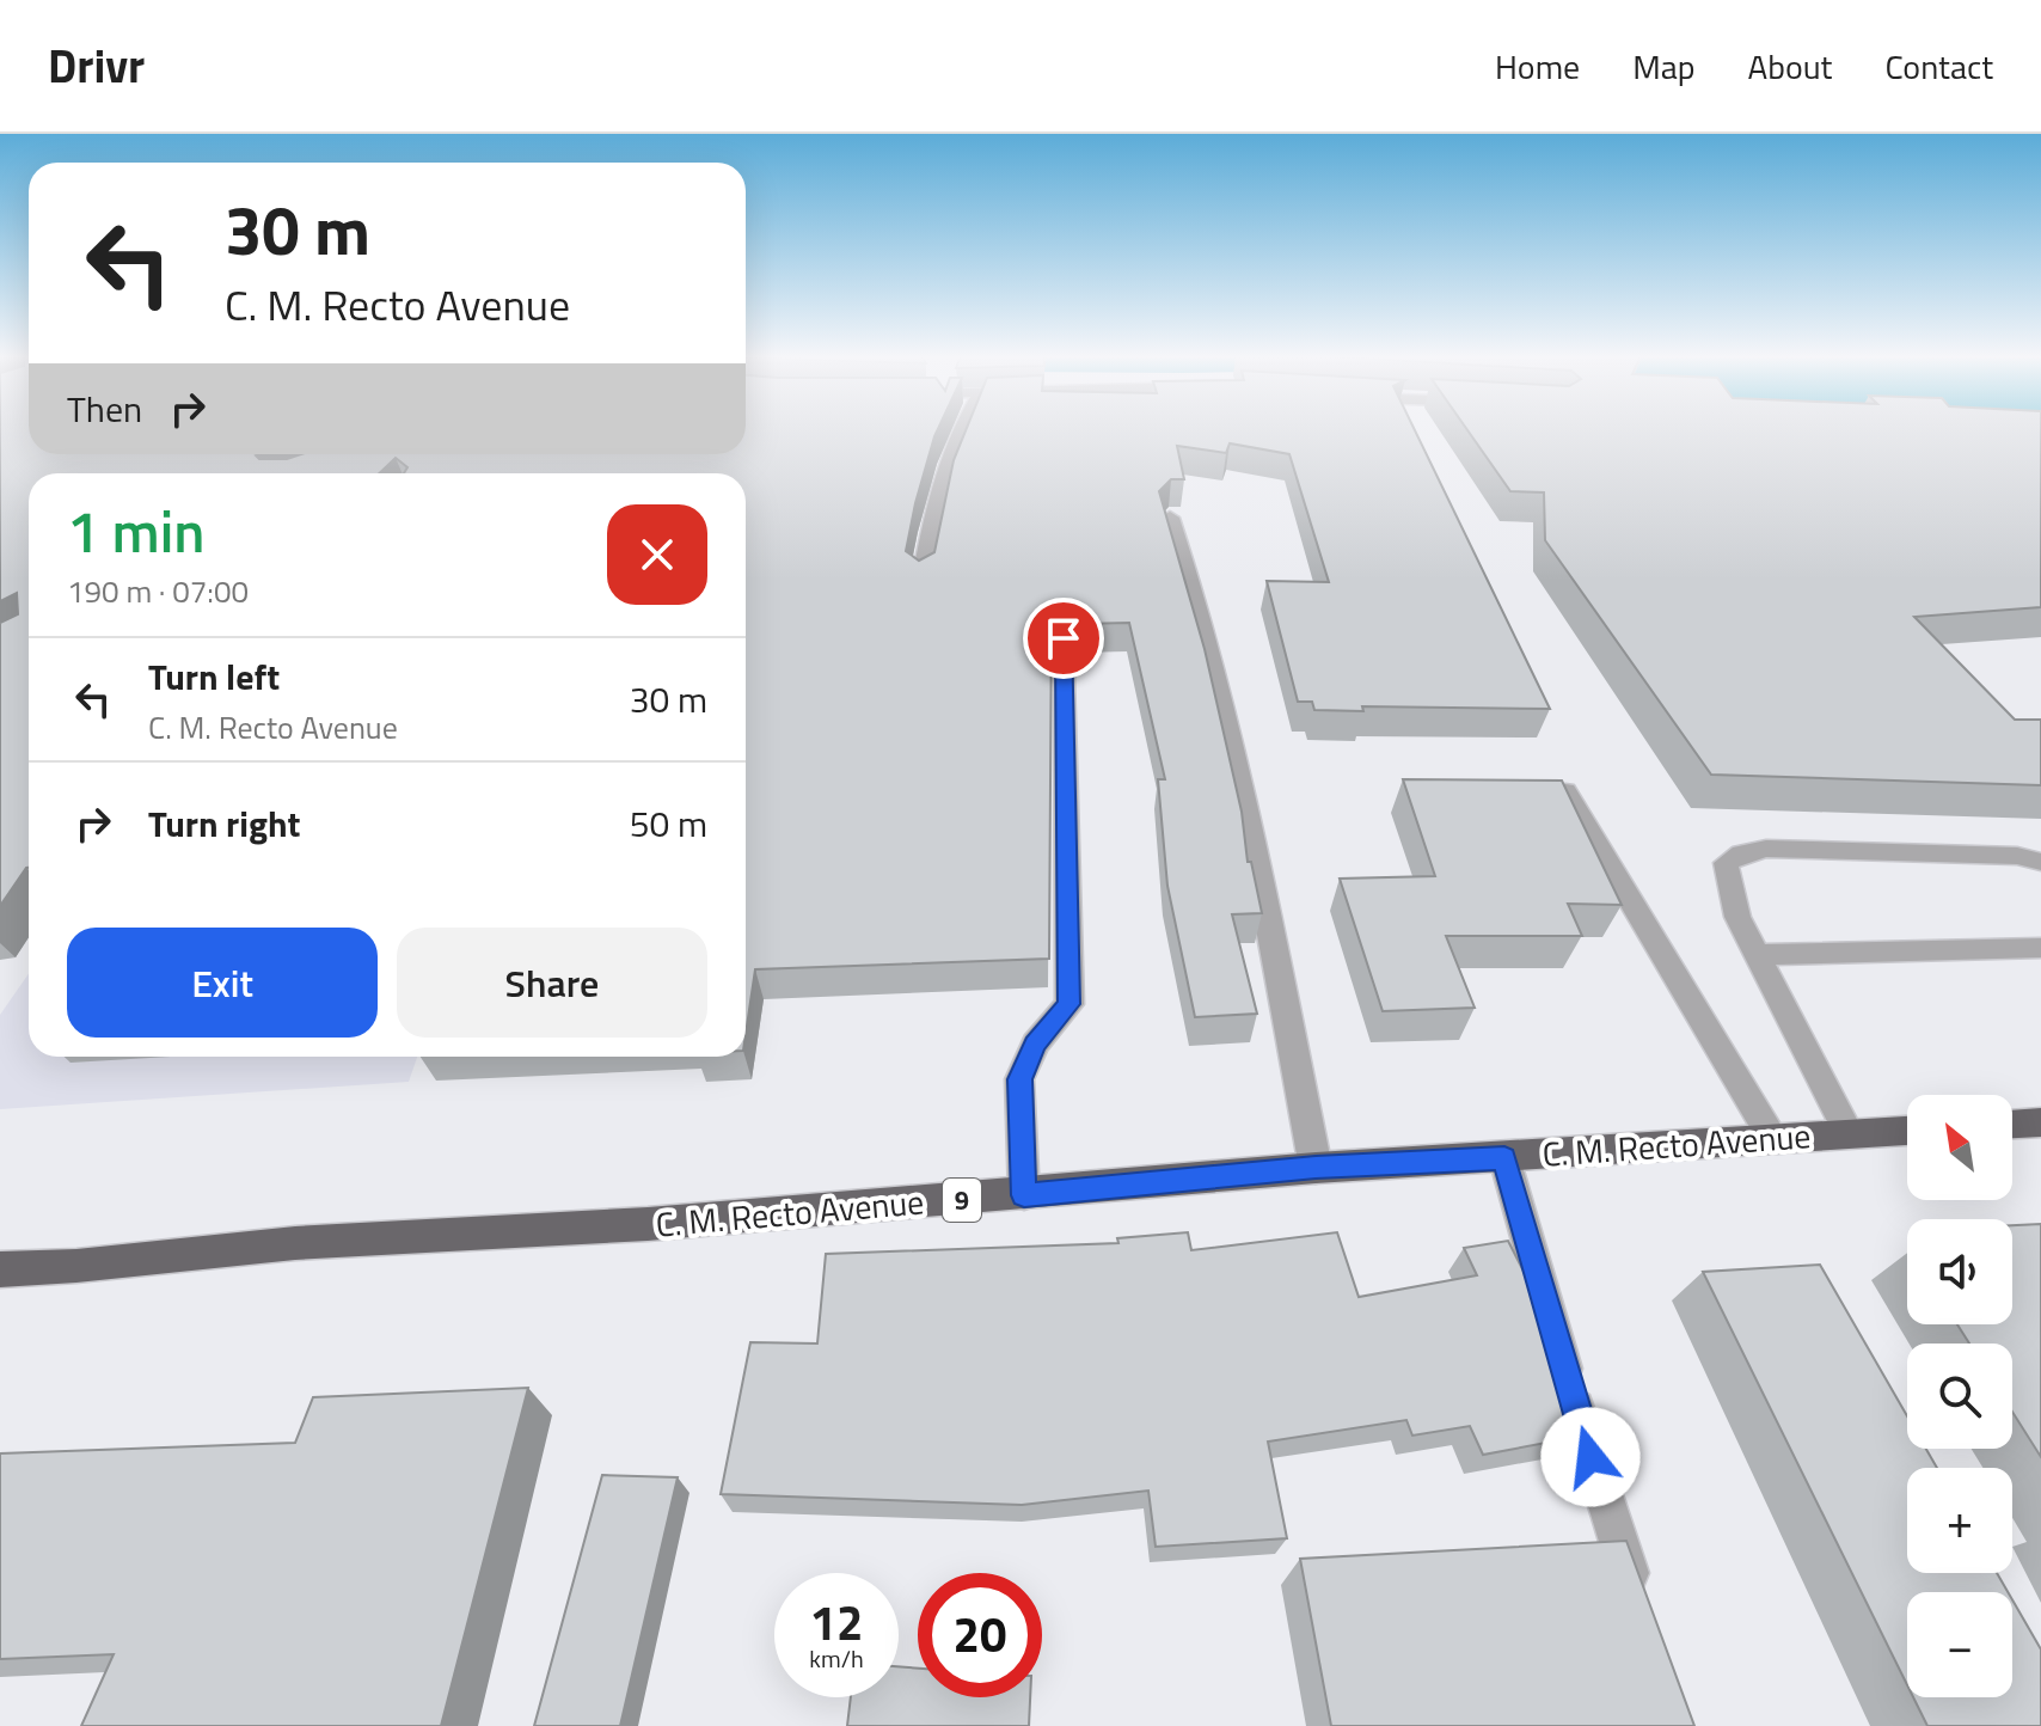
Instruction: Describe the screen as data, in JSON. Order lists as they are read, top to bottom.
{
  "streets": {
    "highway": ["C. M. Recto Avenue", "9"]
  },
  "north": "top left",
  "page": {
    "header": "Drivr",
    "nav": [
      "Home",
      "Map",
      "About",
      "Contact"
    ],
    "turn": ["30 m", "C. M. Recto Avenue"],
    "then": "Then",
    "heading": ["1 min", "190 m · 07:00"],
    "list": [
      {
        "name": "Turn left",
        "note": "C. M. Recto Avenue",
        "value": "30 m"
      },
      {
        "name": "Turn right",
        "value": "50 m"
      }
    ],
    "buttons": ["Exit", "Share"],
    "map_buttons": ["+", "−"],
    "speed": "12 km/h",
    "limit": "20"
  }
}
